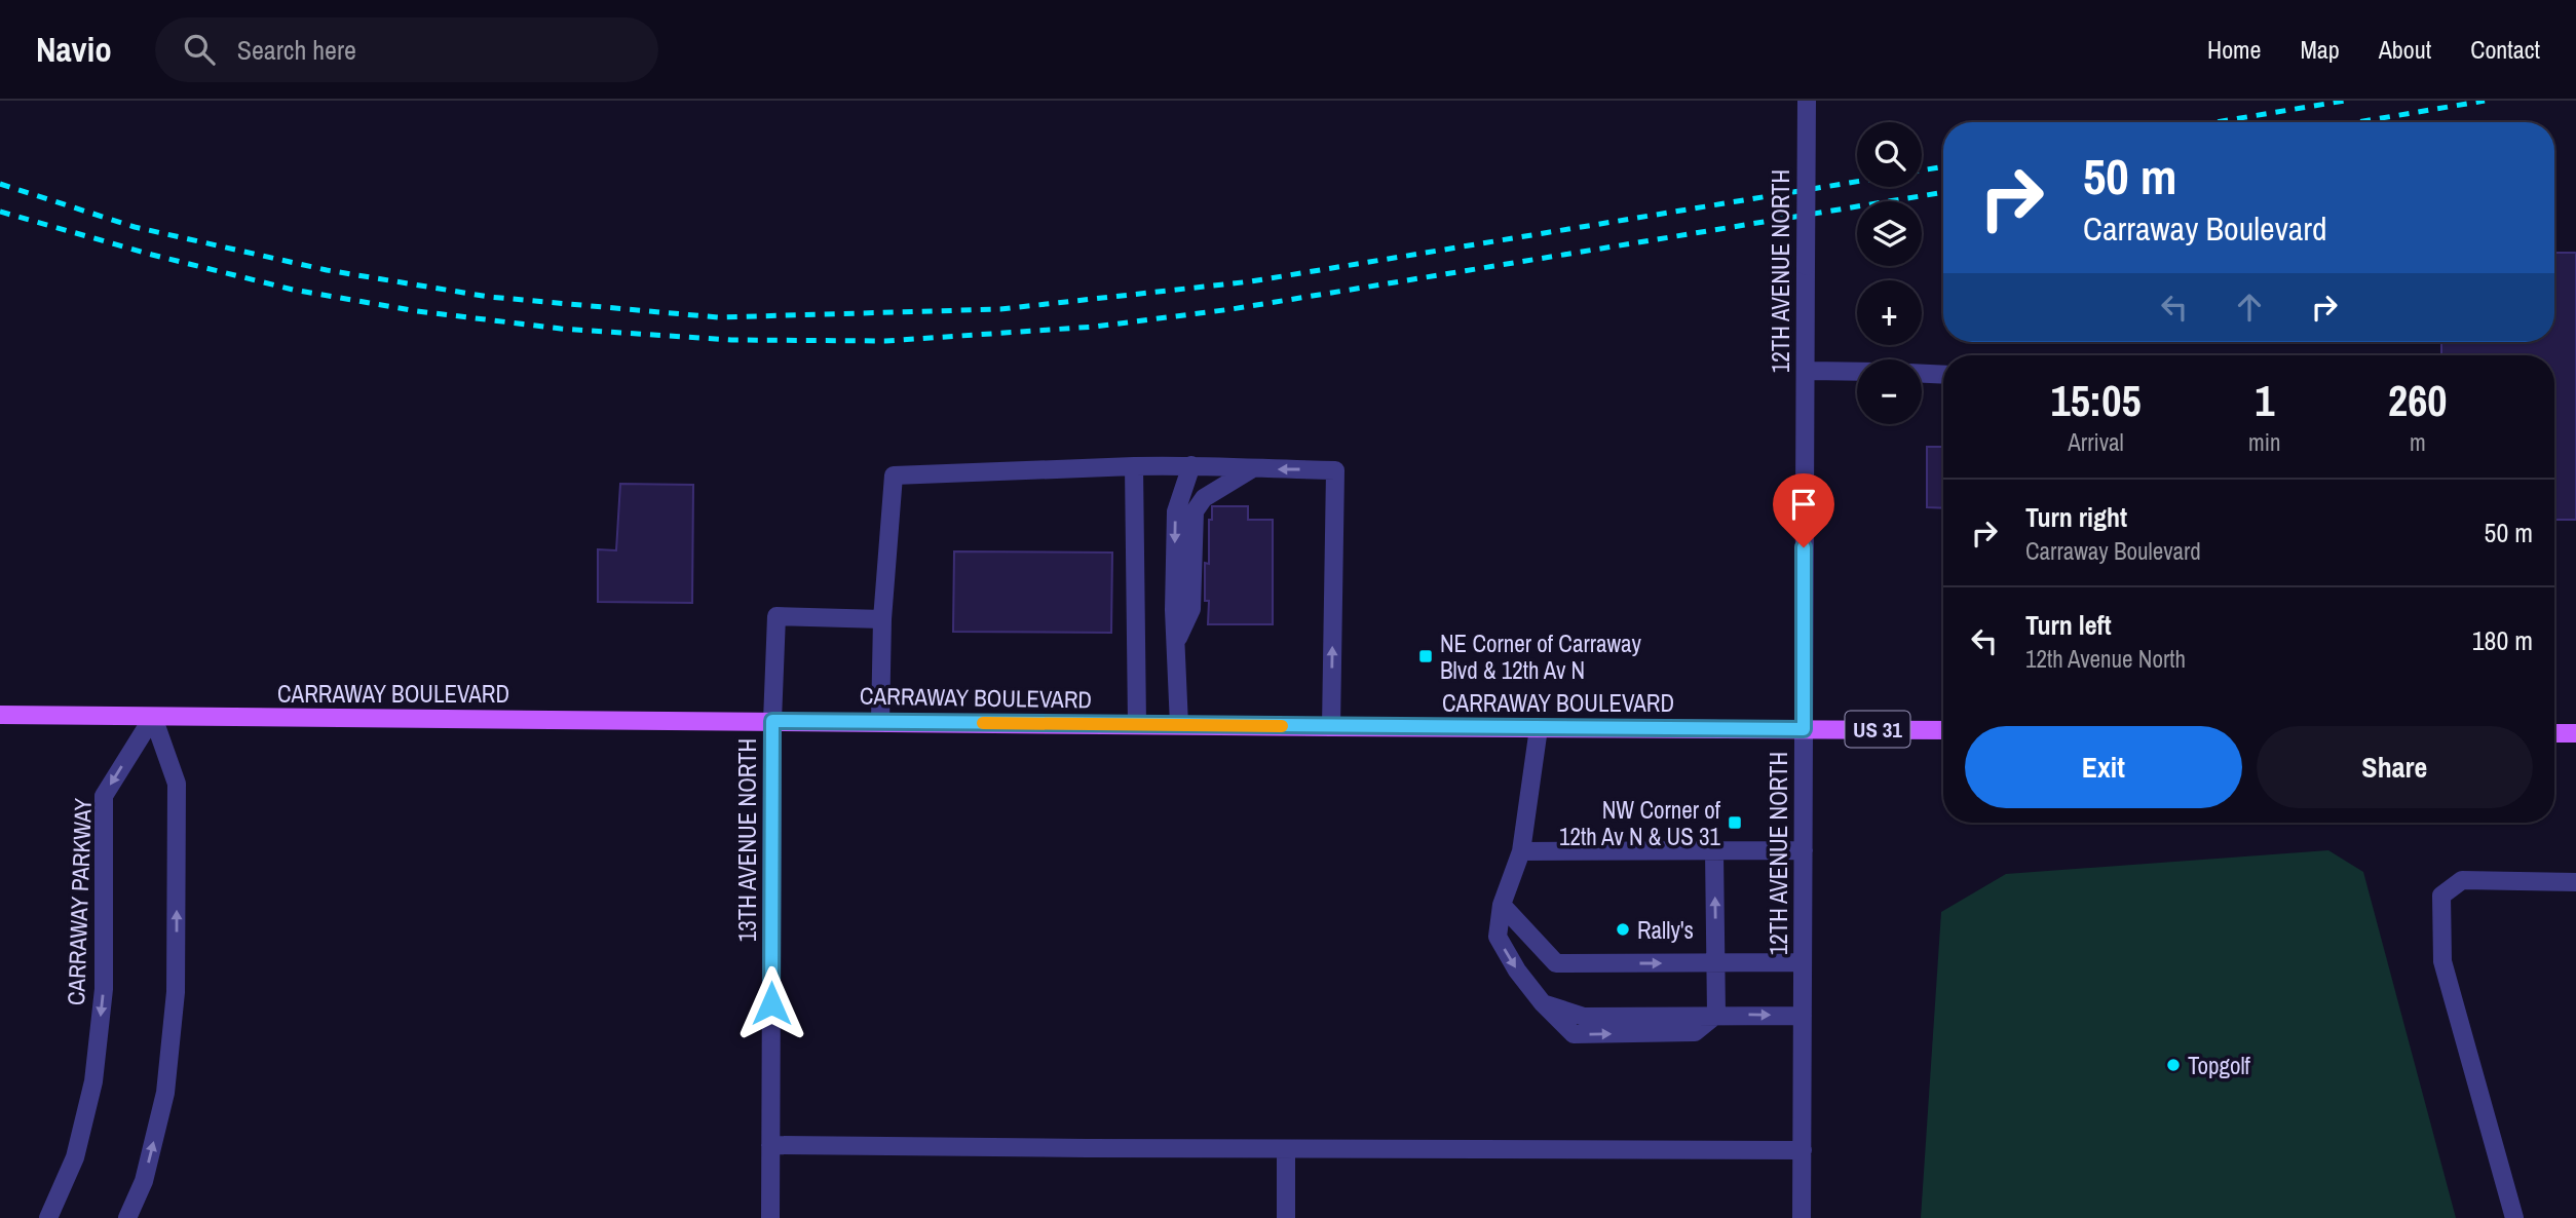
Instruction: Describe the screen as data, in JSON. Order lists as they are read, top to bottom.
{
  "streets": {
    "main road": ["CARRAWAY BOULEVARD", "US 31"],
    "street": ["12TH AVENUE NORTH", "13TH AVENUE NORTH", "CARRAWAY PARKWAY"]
  },
  "crossings": [
    ["12TH AVENUE NORTH", "CARRAWAY BOULEVARD"],
    ["CARRAWAY BOULEVARD", "13TH AVENUE NORTH"],
    ["CARRAWAY BOULEVARD", "CARRAWAY PARKWAY"]
  ],
  "places": {
    "transit": ["NE Corner of Carraway Blvd & 12th Av N", "NW Corner of 12th Av N & US 31"],
    "other": ["Rally's", "Topgolf"]
  },
  "page": {
    "header": "Navio",
    "search": "Search here",
    "nav": [
      "Home",
      "Map",
      "About",
      "Contact"
    ],
    "map_buttons": ["+", "−"],
    "turn": ["50 m", "Carraway Boulevard"],
    "eta": [
      "15:05",
      "Arrival",
      "1",
      "min",
      "260",
      "m"
    ],
    "list": [
      {
        "name": "Turn right",
        "note": "Carraway Boulevard",
        "value": "50 m"
      },
      {
        "name": "Turn left",
        "note": "12th Avenue North",
        "value": "180 m"
      }
    ],
    "buttons": ["Exit", "Share"]
  }
}
